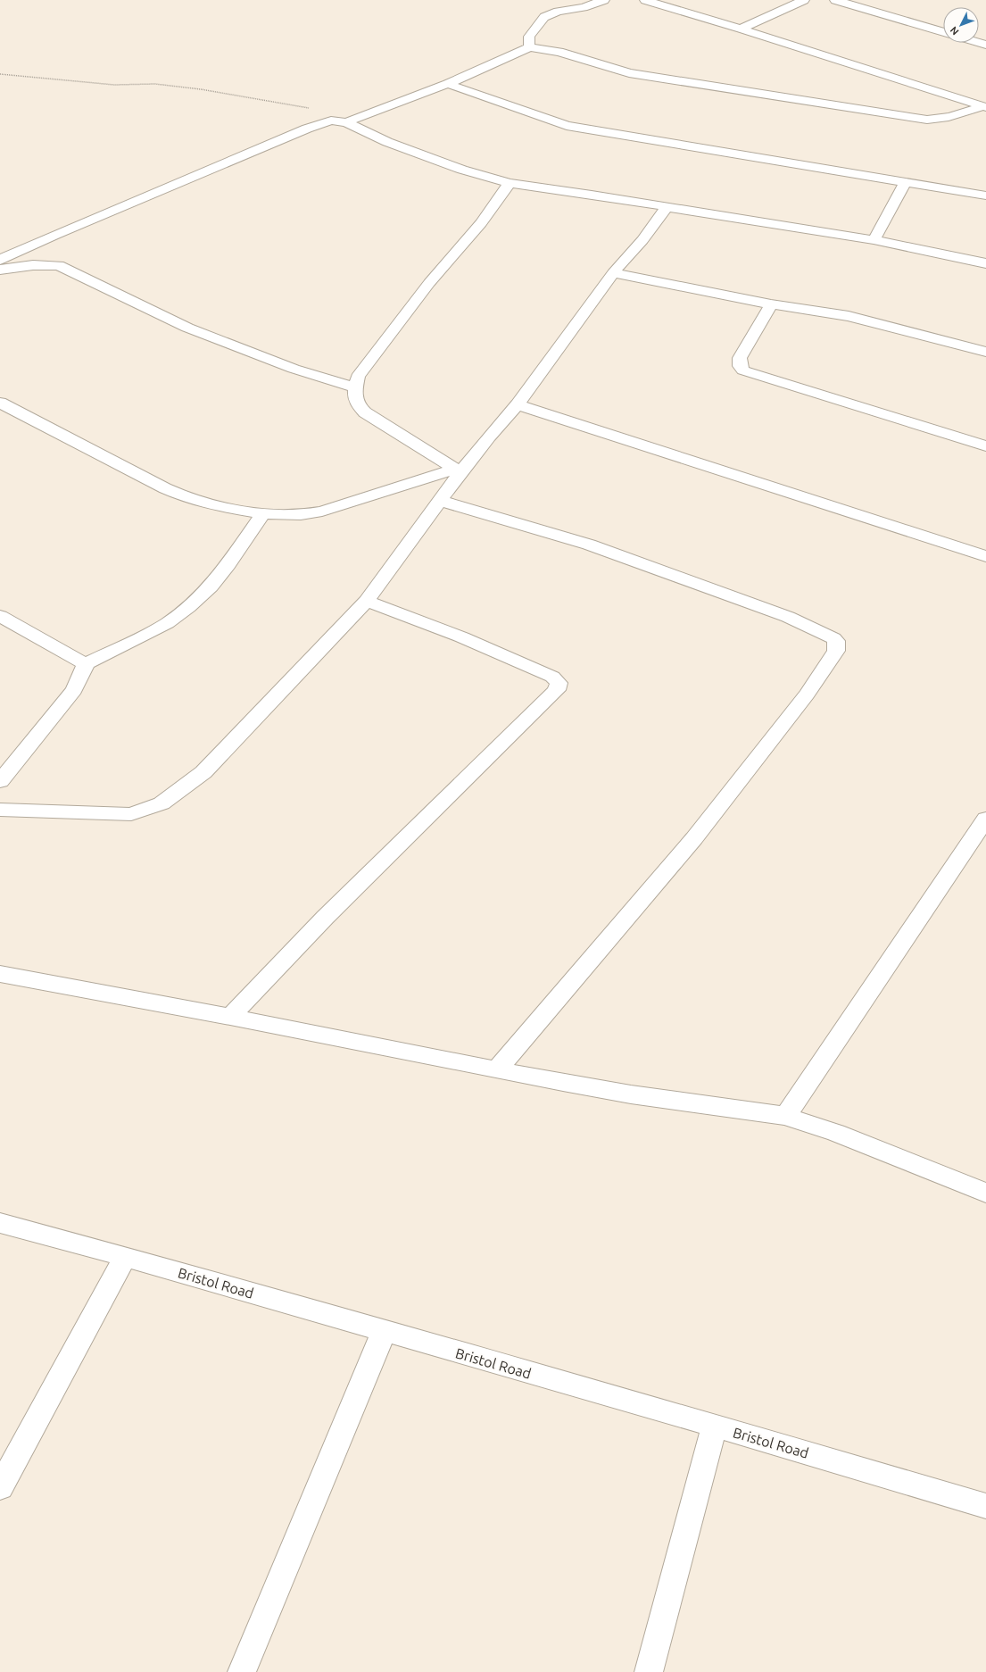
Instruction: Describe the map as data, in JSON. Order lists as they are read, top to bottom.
{
  "streets": {
    "street": ["Bristol Road"]
  },
  "north": "bottom left"
}
